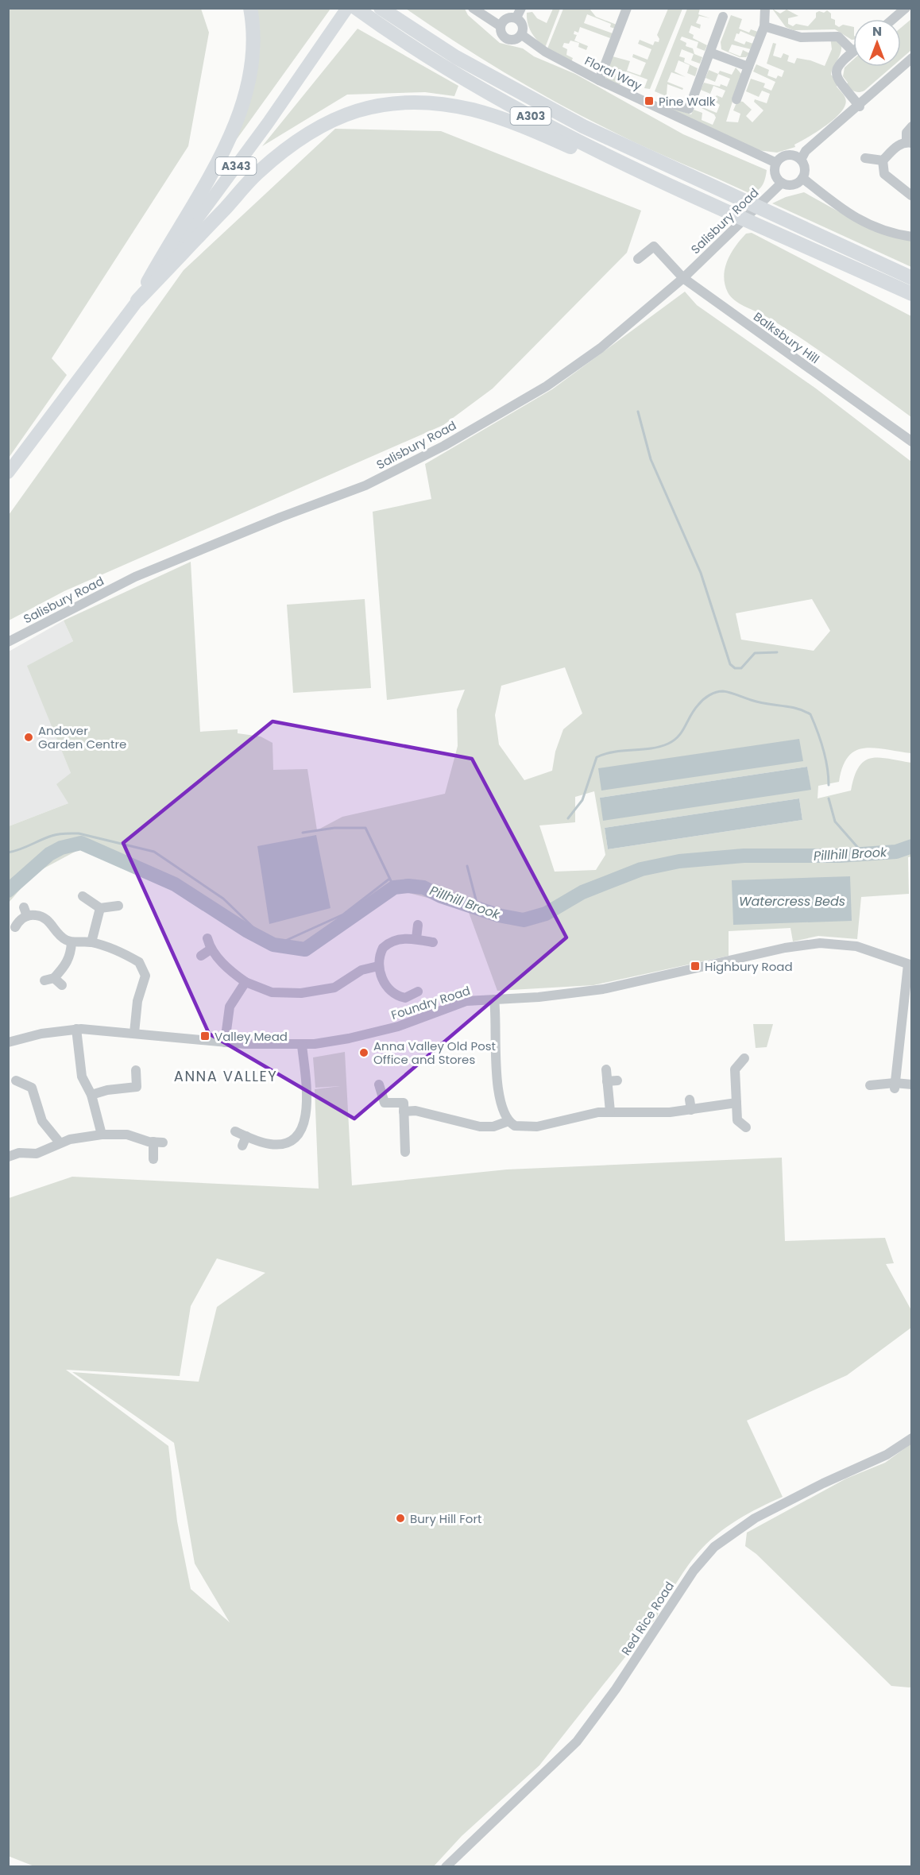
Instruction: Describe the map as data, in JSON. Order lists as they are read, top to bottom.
{
  "streets": {
    "highway": ["A303"],
    "main road": ["A343"],
    "street": [
      "Floral Way",
      "Salisbury Road",
      "Balksbury Hill",
      "Foundry Road",
      "Red Rice Road"
    ]
  },
  "crossings": [
    ["Floral Way", "Salisbury Road"],
    ["Salisbury Road", "Balksbury Hill"]
  ],
  "districts": ["ANNA VALLEY"],
  "water": ["Pillhill Brook", "Watercress Beds"],
  "places": {
    "transit": ["Pine Walk", "Highbury Road", "Valley Mead"],
    "other": ["Andover Garden Centre", "Anna Valley Old Post Office and Stores", "Bury Hill Fort"]
  },
  "north": "top"
}
